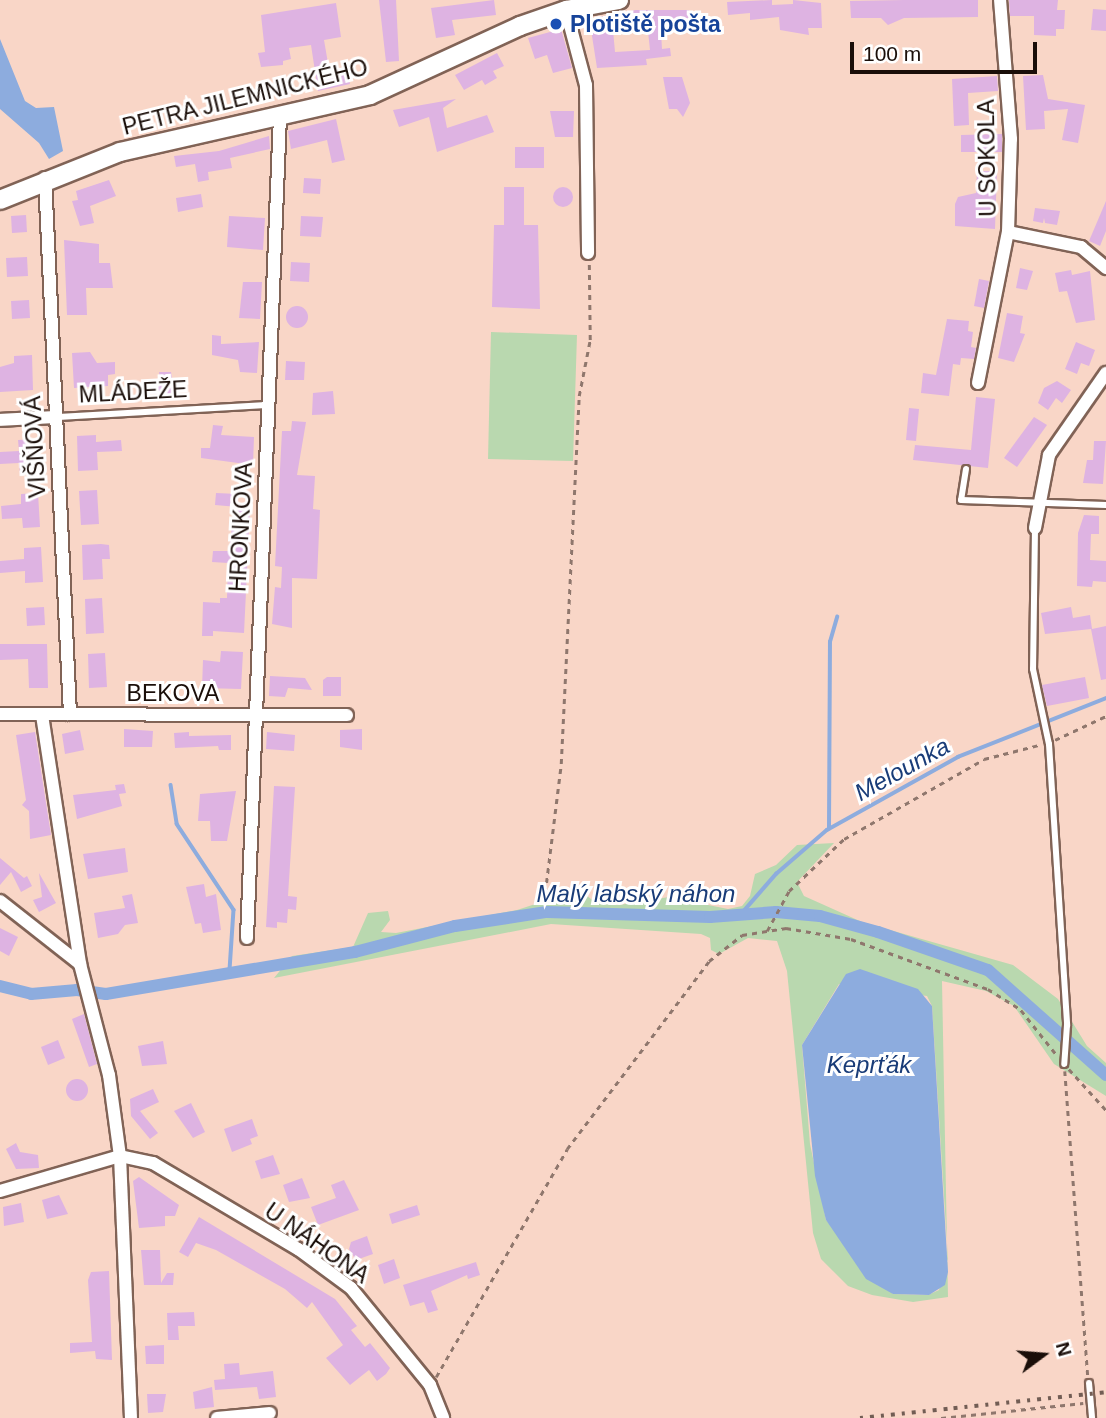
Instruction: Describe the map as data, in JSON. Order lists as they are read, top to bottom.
{
  "streets": {
    "street": [
      "PETRA JILEMNICKÉHO",
      "U SOKOLA",
      "MLÁDEŽE",
      "VIŠŇOVÁ",
      "HRONKOVA",
      "BEKOVA",
      "U NÁHONA"
    ]
  },
  "crossings": [
    ["PETRA JILEMNICKÉHO", "VIŠŇOVÁ"],
    ["PETRA JILEMNICKÉHO", "HRONKOVA"],
    ["MLÁDEŽE", "VIŠŇOVÁ"],
    ["MLÁDEŽE", "HRONKOVA"],
    ["VIŠŇOVÁ", "BEKOVA"],
    ["HRONKOVA", "BEKOVA"]
  ],
  "water": ["Melounka", "Malý labský náhon", "Keprťák"],
  "places": ["Plotiště pošta"],
  "scale_bar": "100 m",
  "north": "right"
}
